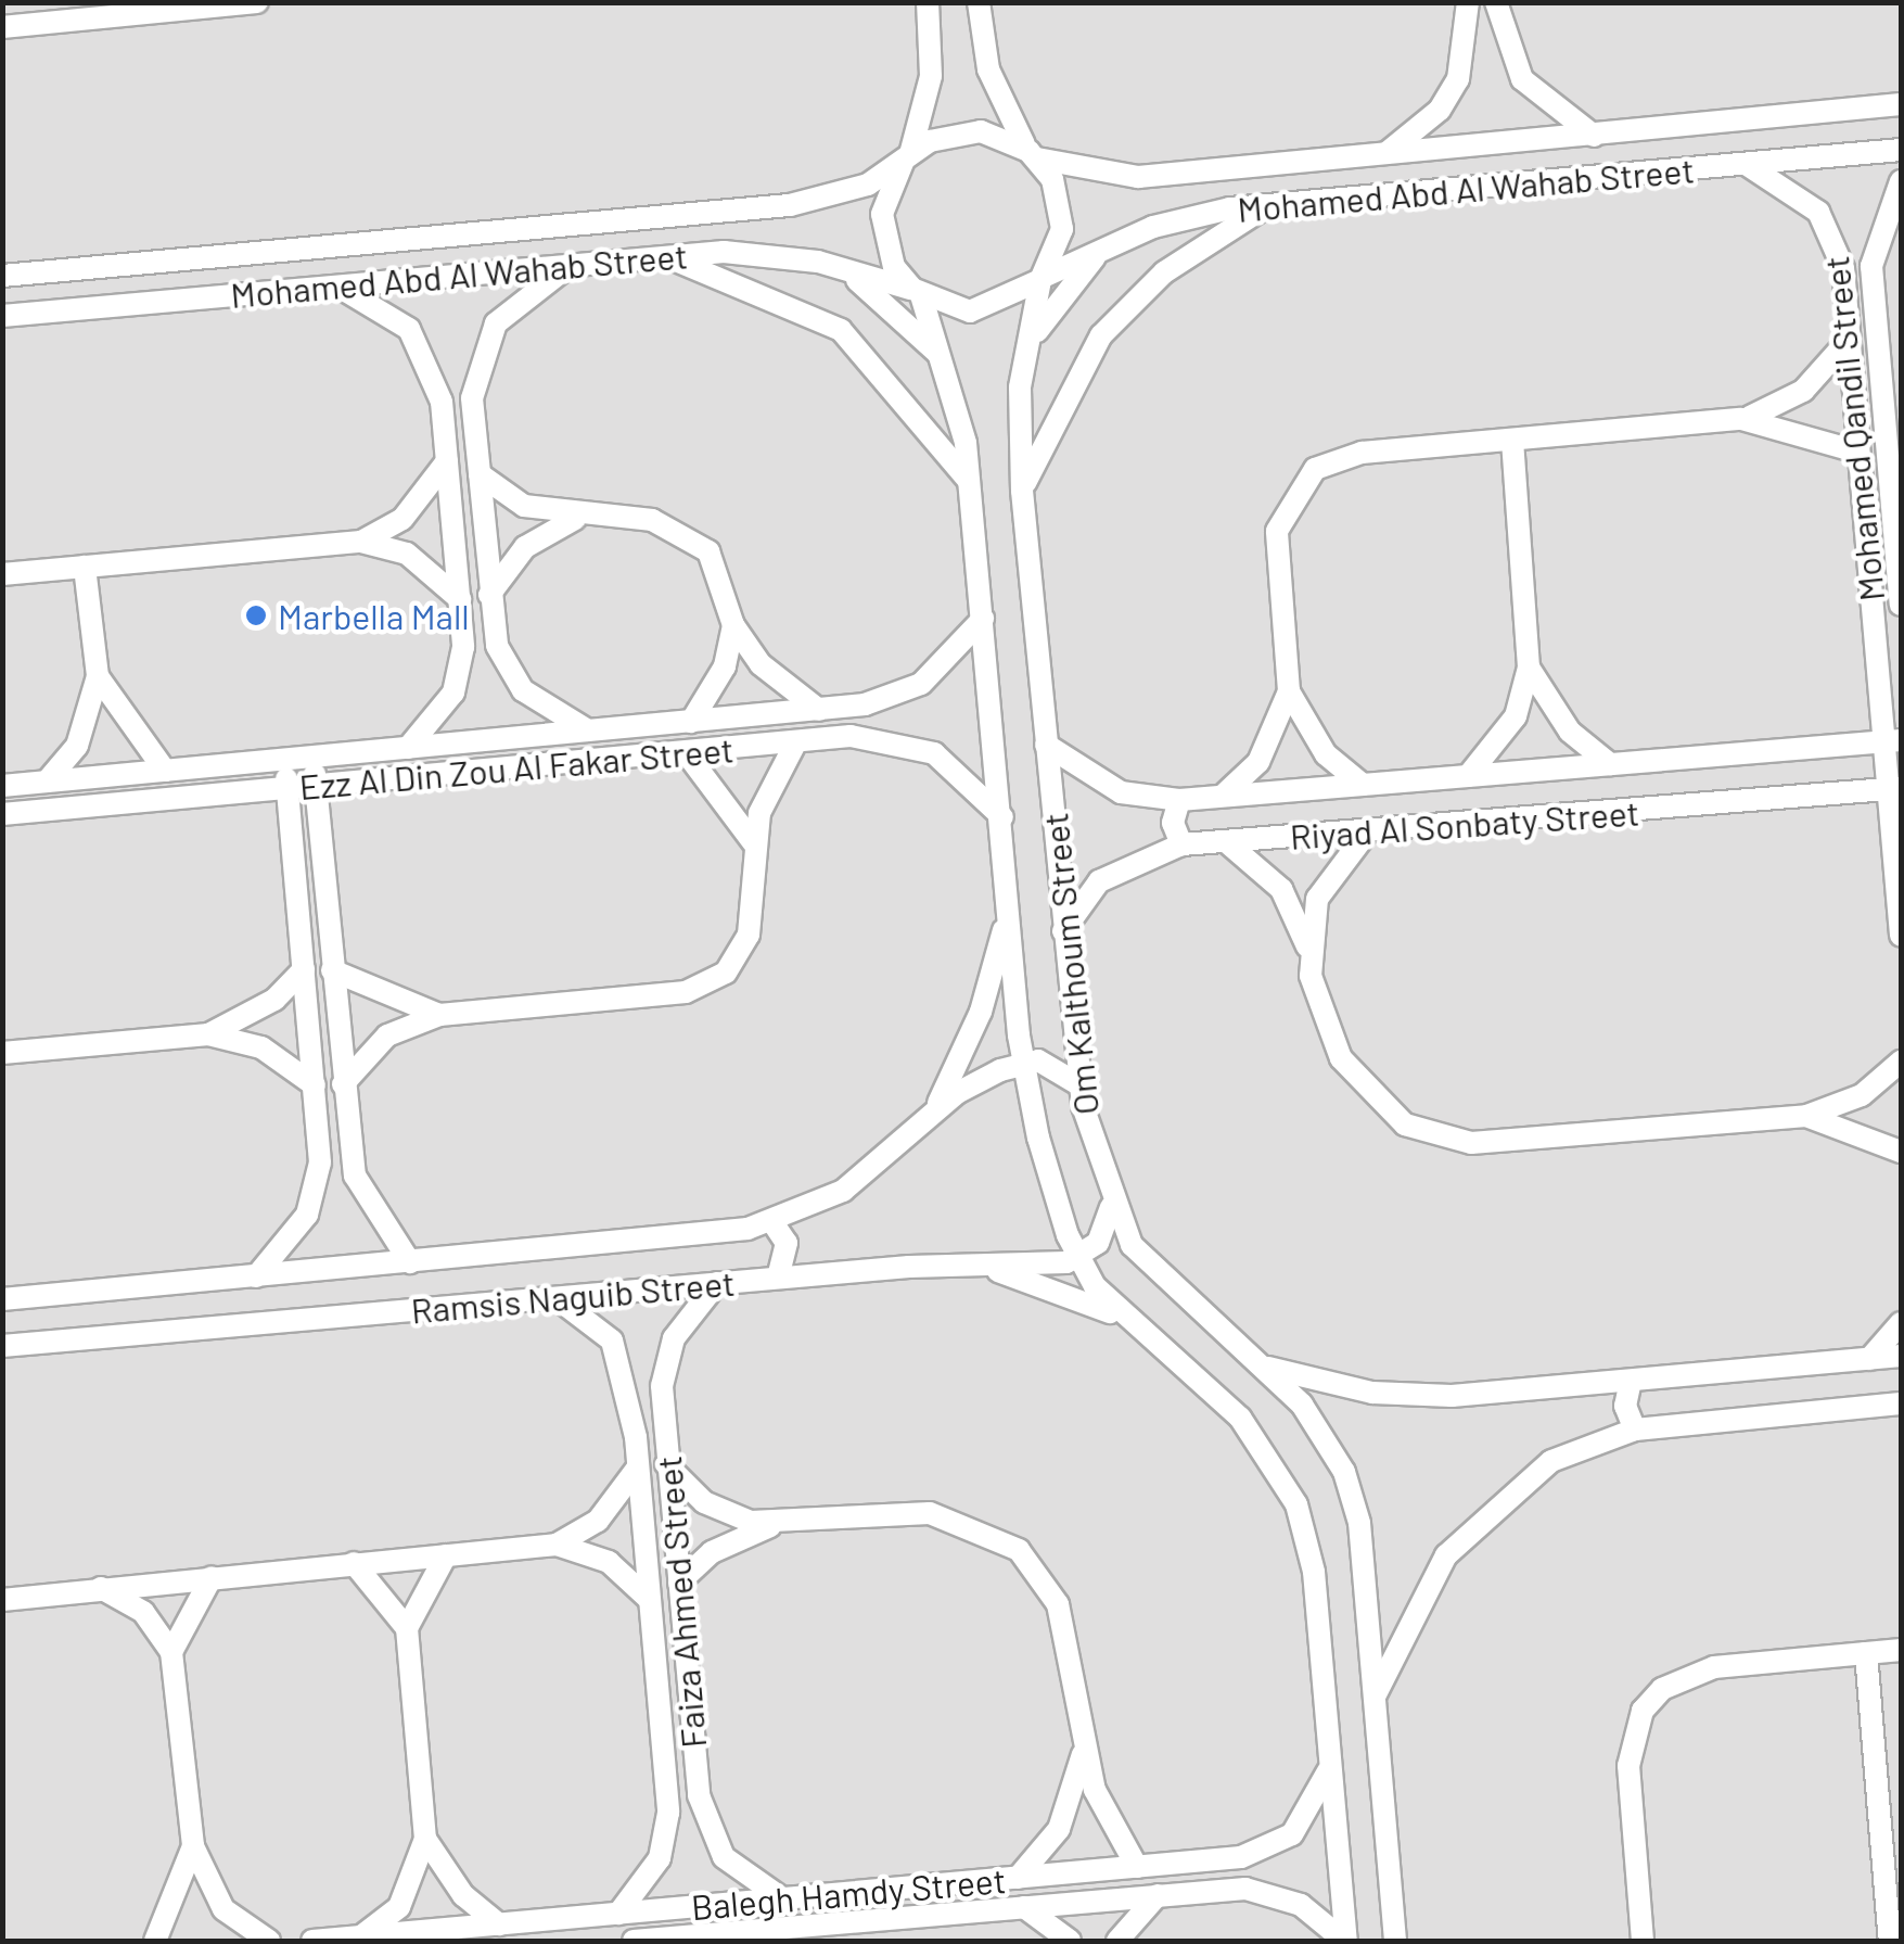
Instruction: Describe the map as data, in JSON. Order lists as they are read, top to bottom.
{
  "streets": {
    "street": [
      "Mohamed Abd Al Wahab Street",
      "Mohamed Qandil Street",
      "Ezz Al Din Zou Al Fakar Street",
      "Riyad Al Sonbaty Street",
      "Om Kalthoum Street",
      "Ramsis Naguib Street",
      "Faiza Ahmed Street",
      "Balegh Hamdy Street"
    ]
  },
  "crossings": [
    ["Mohamed Abd Al Wahab Street", "Mohamed Qandil Street"],
    ["Mohamed Abd Al Wahab Street", "Om Kalthoum Street"],
    ["Mohamed Qandil Street", "Riyad Al Sonbaty Street"],
    ["Ezz Al Din Zou Al Fakar Street", "Om Kalthoum Street"],
    ["Riyad Al Sonbaty Street", "Om Kalthoum Street"],
    ["Om Kalthoum Street", "Ramsis Naguib Street"],
    ["Om Kalthoum Street", "Balegh Hamdy Street"],
    ["Ramsis Naguib Street", "Faiza Ahmed Street"],
    ["Faiza Ahmed Street", "Balegh Hamdy Street"]
  ],
  "places": ["Marbella Mall"]
}
